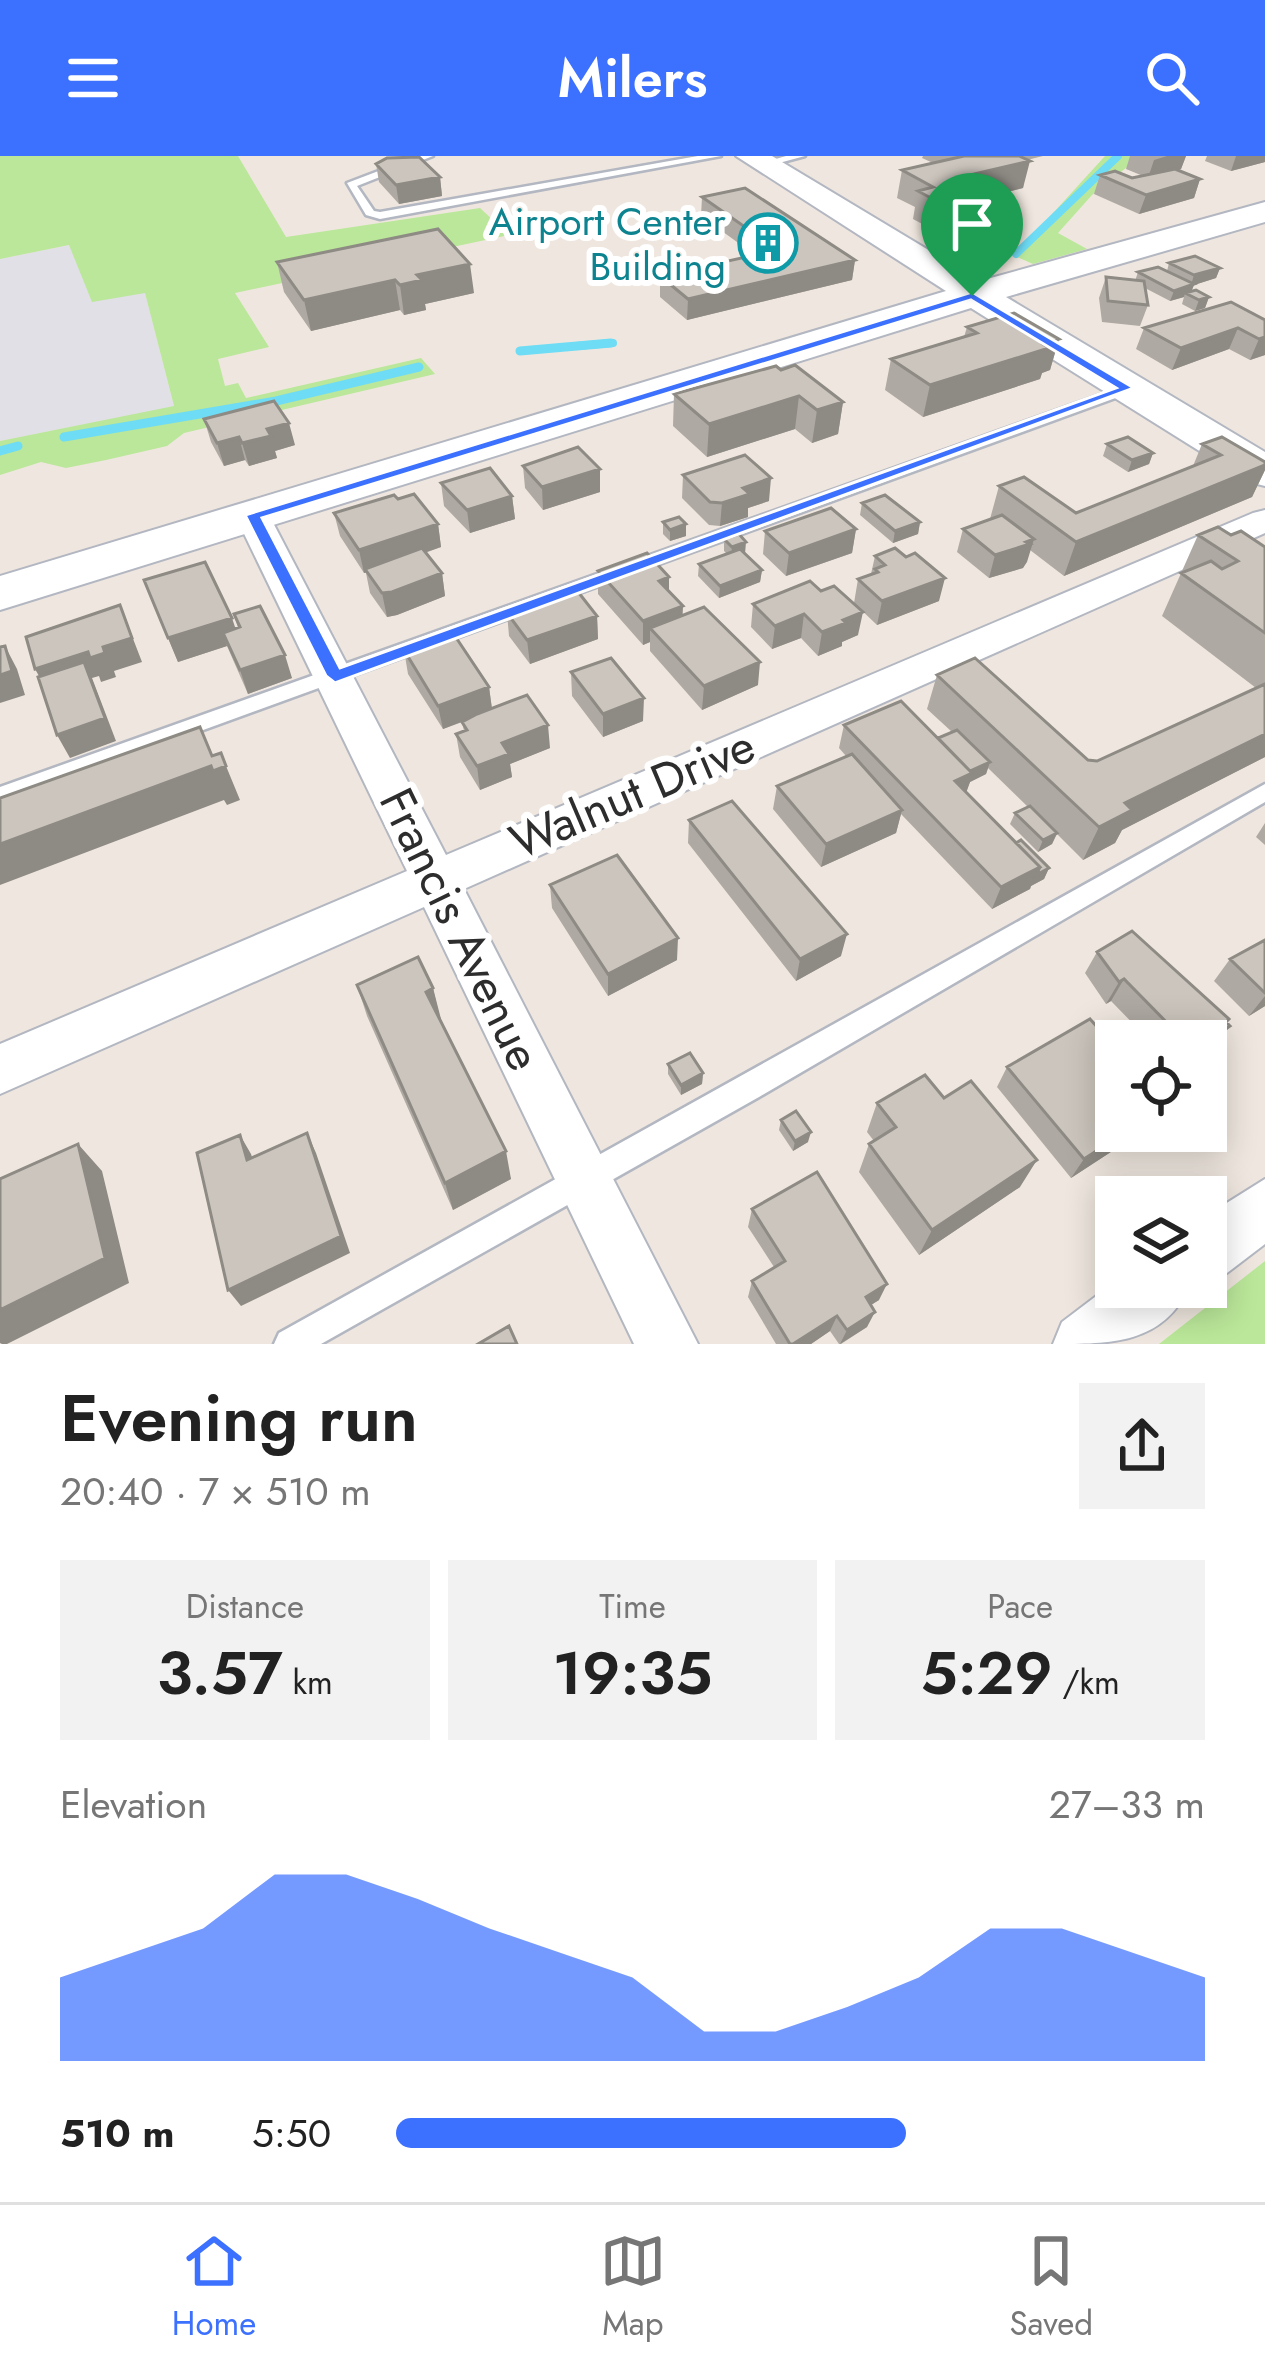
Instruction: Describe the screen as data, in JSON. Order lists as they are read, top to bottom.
{
  "streets": {
    "street": ["Walnut Drive", "Francis Avenue"]
  },
  "crossings": [
    ["Walnut Drive", "Francis Avenue"]
  ],
  "places": {
    "building": ["Airport Center Building"]
  },
  "page": {
    "header": "Milers",
    "heading": ["Evening run", "20:40 · 7 × 510 m"],
    "stats": [
      ["Distance", "3.57 km"],
      ["Time", "19:35"],
      ["Pace", "5:29 /km"]
    ],
    "chart": ["Elevation", "27–33 m"],
    "list": [
      {
        "name": "510 m",
        "note": "5:50"
      }
    ],
    "tabs": ["Home", "Map", "Saved"]
  }
}
